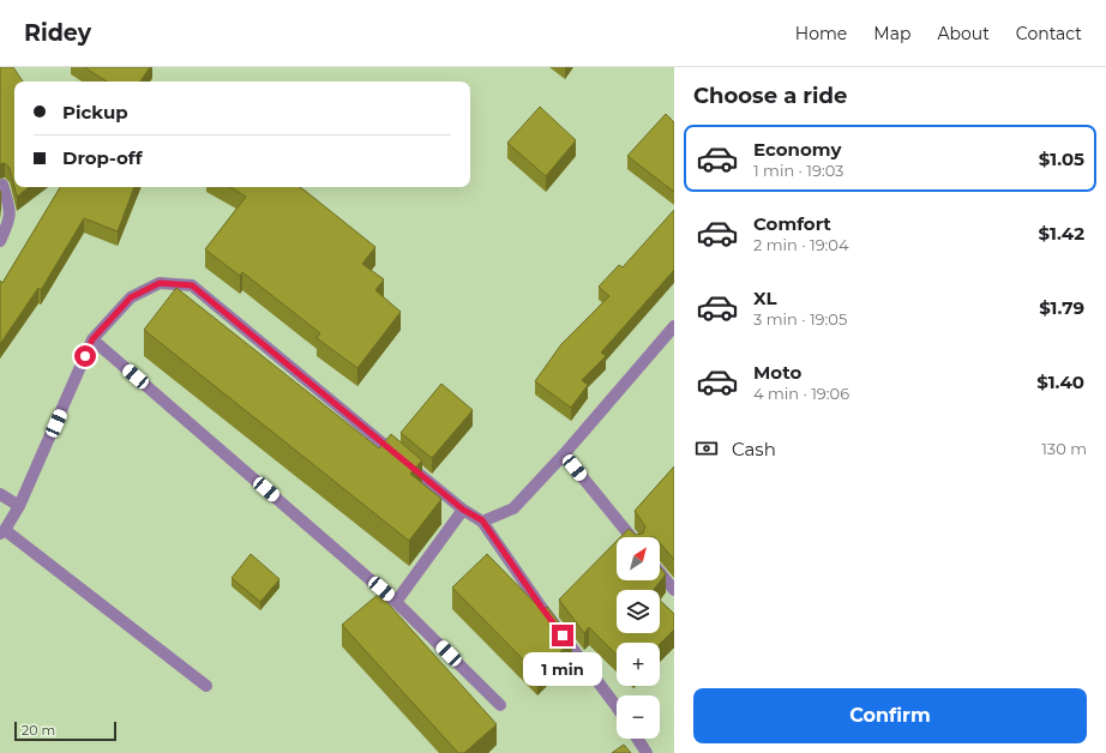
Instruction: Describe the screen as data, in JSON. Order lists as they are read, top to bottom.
{
  "scale_bar": "20 m",
  "north": "top right",
  "page": {
    "header": "Ridey",
    "nav": [
      "Home",
      "Map",
      "About",
      "Contact"
    ],
    "heading": "Choose a ride",
    "banner": ["Pickup", "Drop-off"],
    "list": [
      {
        "name": "Economy",
        "note": "1 min · 19:03",
        "value": "$1.05"
      },
      {
        "name": "Comfort",
        "note": "2 min · 19:04",
        "value": "$1.42"
      },
      {
        "name": "XL",
        "note": "3 min · 19:05",
        "value": "$1.79"
      },
      {
        "name": "Moto",
        "note": "4 min · 19:06",
        "value": "$1.40"
      }
    ],
    "pay": ["Cash", "130 m"],
    "map_buttons": ["+", "−"],
    "bubble": "1 min",
    "buttons": "Confirm",
    "scale": "20 m"
  }
}
